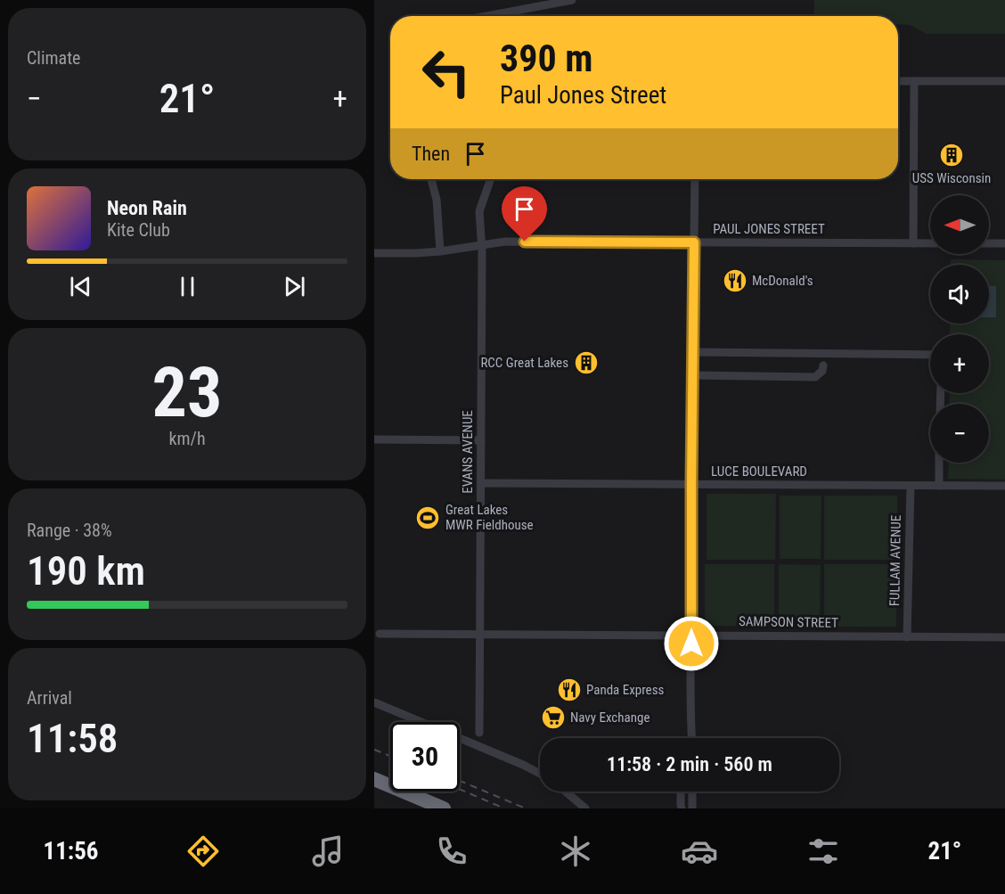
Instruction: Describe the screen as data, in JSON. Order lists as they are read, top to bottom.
{
  "streets": {
    "street": [
      "PAUL JONES STREET",
      "EVANS AVENUE",
      "LUCE BOULEVARD",
      "FULLAM AVENUE",
      "SAMPSON STREET"
    ]
  },
  "crossings": [
    ["PAUL JONES STREET", "EVANS AVENUE"],
    ["EVANS AVENUE", "LUCE BOULEVARD"],
    ["EVANS AVENUE", "SAMPSON STREET"],
    ["LUCE BOULEVARD", "FULLAM AVENUE"],
    ["FULLAM AVENUE", "SAMPSON STREET"]
  ],
  "places": {
    "building": ["USS Wisconsin", "RCC Great Lakes"],
    "restaurant": ["McDonald's", "Panda Express"],
    "sports": ["Great Lakes MWR Fieldhouse"],
    "supermarket": ["Navy Exchange"]
  },
  "north": "left",
  "page": {
    "tile": [
      "Climate",
      ["23", "km/h"],
      ["Range · 38%", "190 km"],
      ["Arrival", "11:58"]
    ],
    "turn": ["390 m", "Paul Jones Street"],
    "heat": ["−", "21°", "+"],
    "then": "Then",
    "song": ["Neon Rain", "Kite Club"],
    "map_buttons": ["+", "−"],
    "limit": "30",
    "trip": "11:58 · 2 min · 560 m",
    "tabs": ["11:56", "21°"]
  }
}
